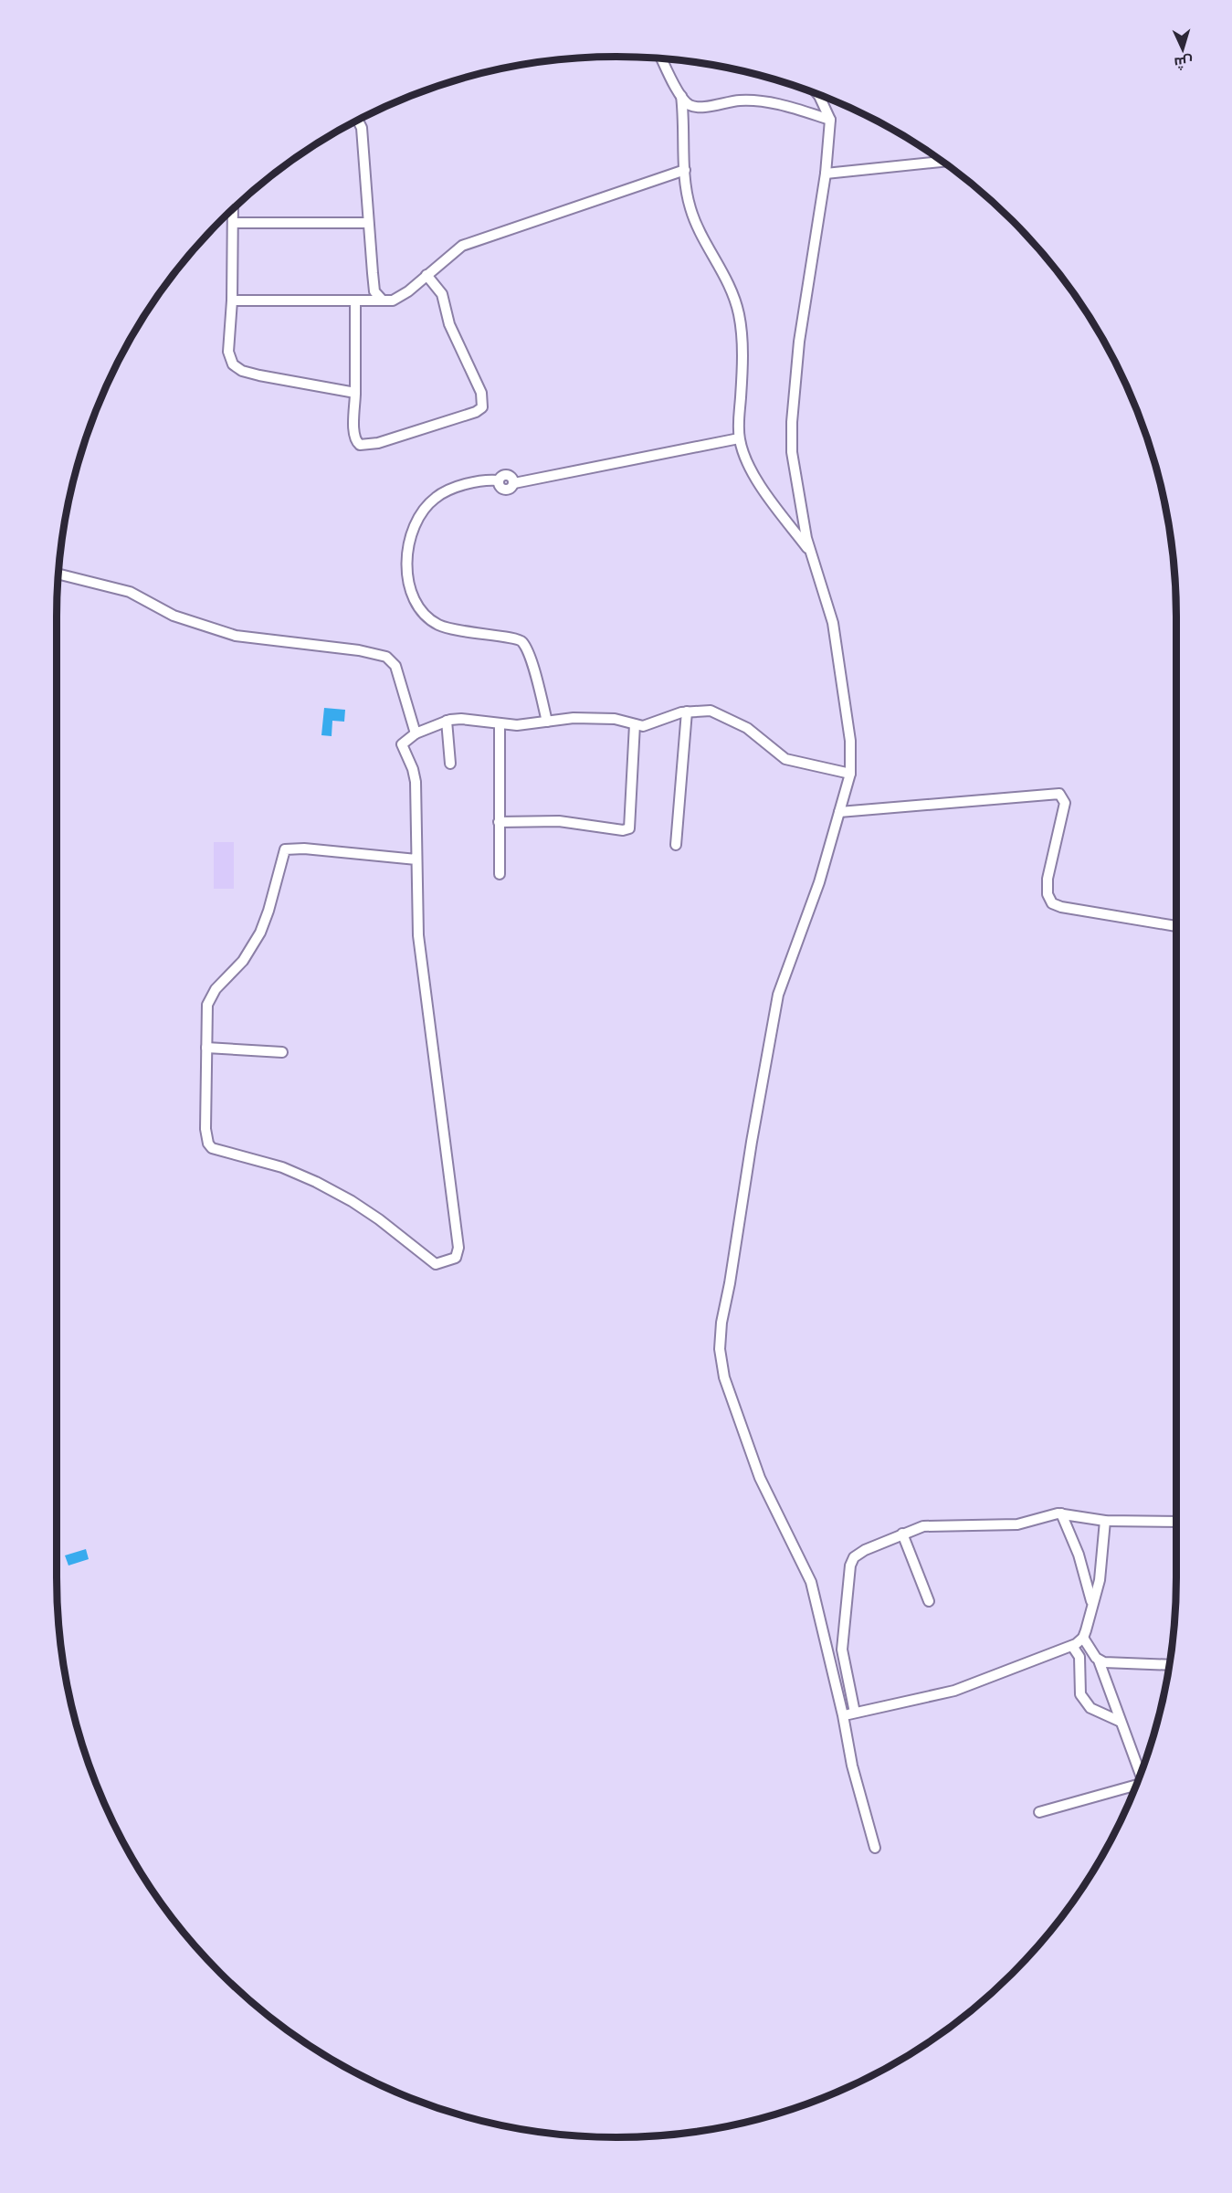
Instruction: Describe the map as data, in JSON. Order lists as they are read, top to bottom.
{
  "north": "bottom"
}
